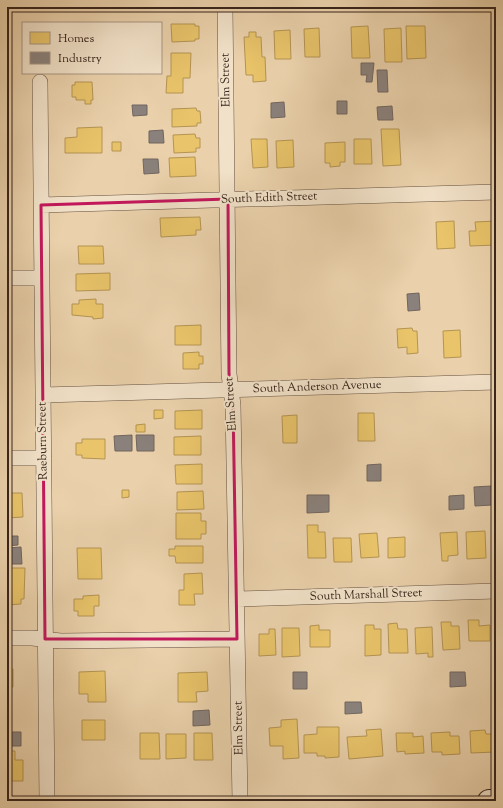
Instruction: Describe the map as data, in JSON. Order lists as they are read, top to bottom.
{
  "streets": {
    "street": [
      "Elm Street",
      "South Edith Street",
      "South Anderson Avenue",
      "Raeburn Street",
      "South Marshall Street"
    ]
  },
  "crossings": [
    ["Elm Street", "South Edith Street"],
    ["Elm Street", "South Anderson Avenue"],
    ["Elm Street", "South Marshall Street"],
    ["South Edith Street", "Raeburn Street"],
    ["South Anderson Avenue", "Raeburn Street"]
  ],
  "legend": ["Homes", "Industry"]
}
